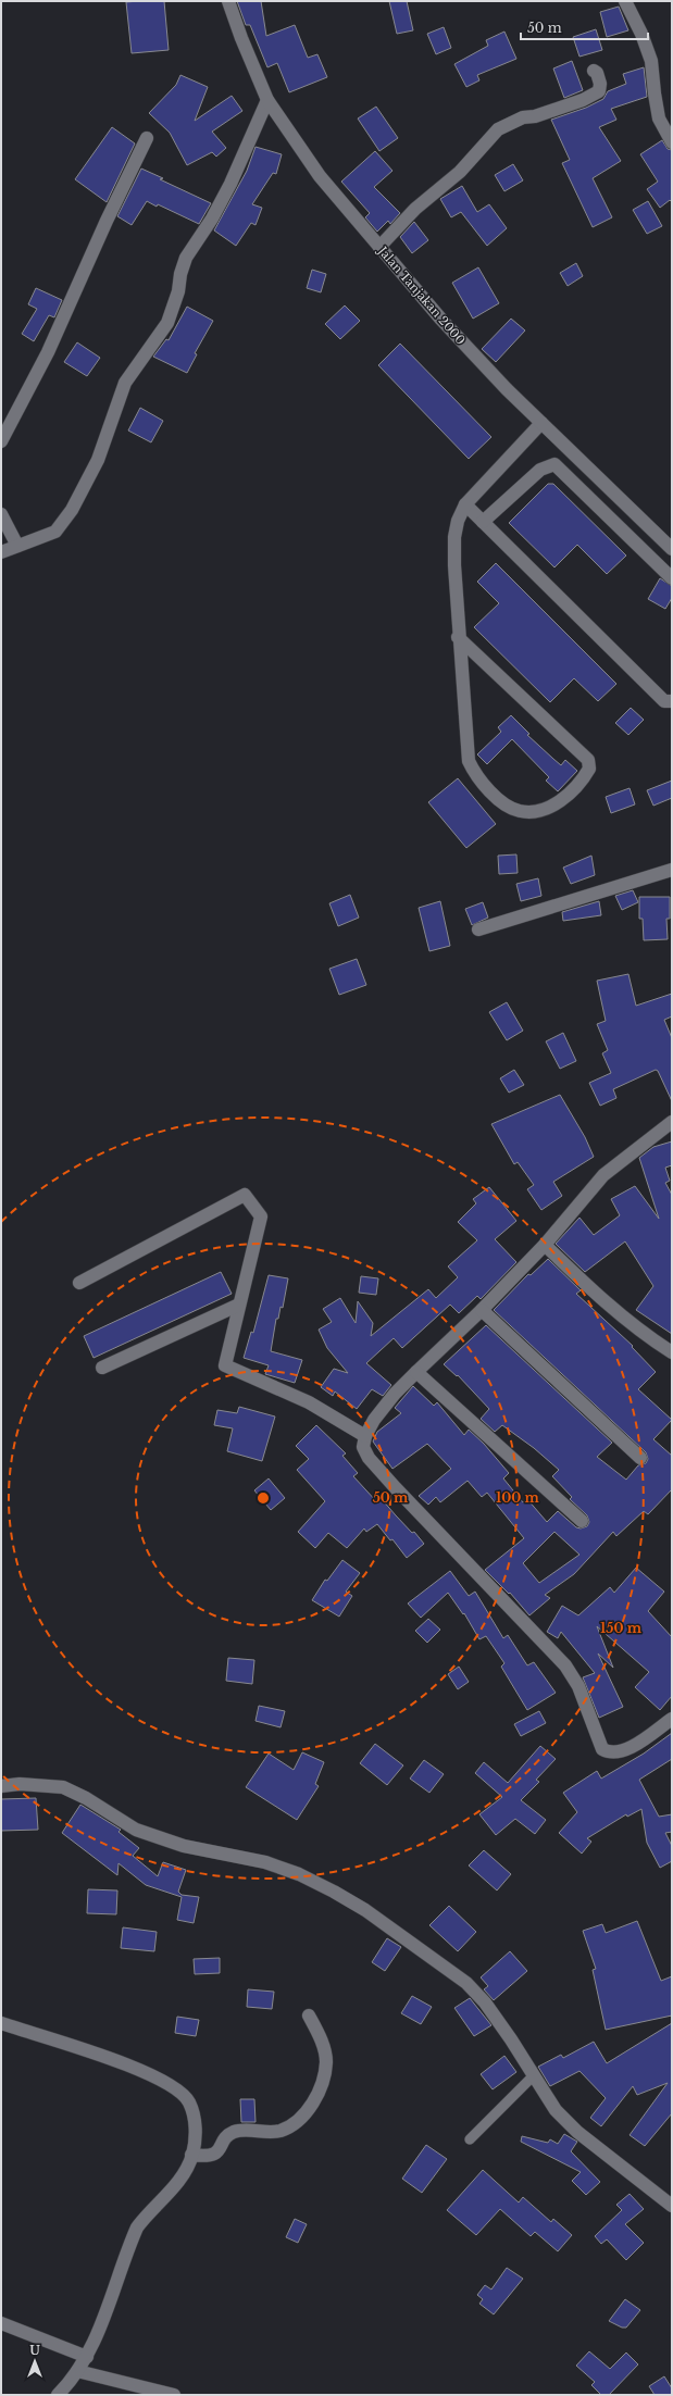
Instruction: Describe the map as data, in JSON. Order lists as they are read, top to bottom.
{
  "streets": {
    "street": ["Jalan Tanjakan 2000"]
  },
  "scale_bar": "50 m",
  "north": "top",
  "rings": ["50 m", "100 m", "150 m"]
}
